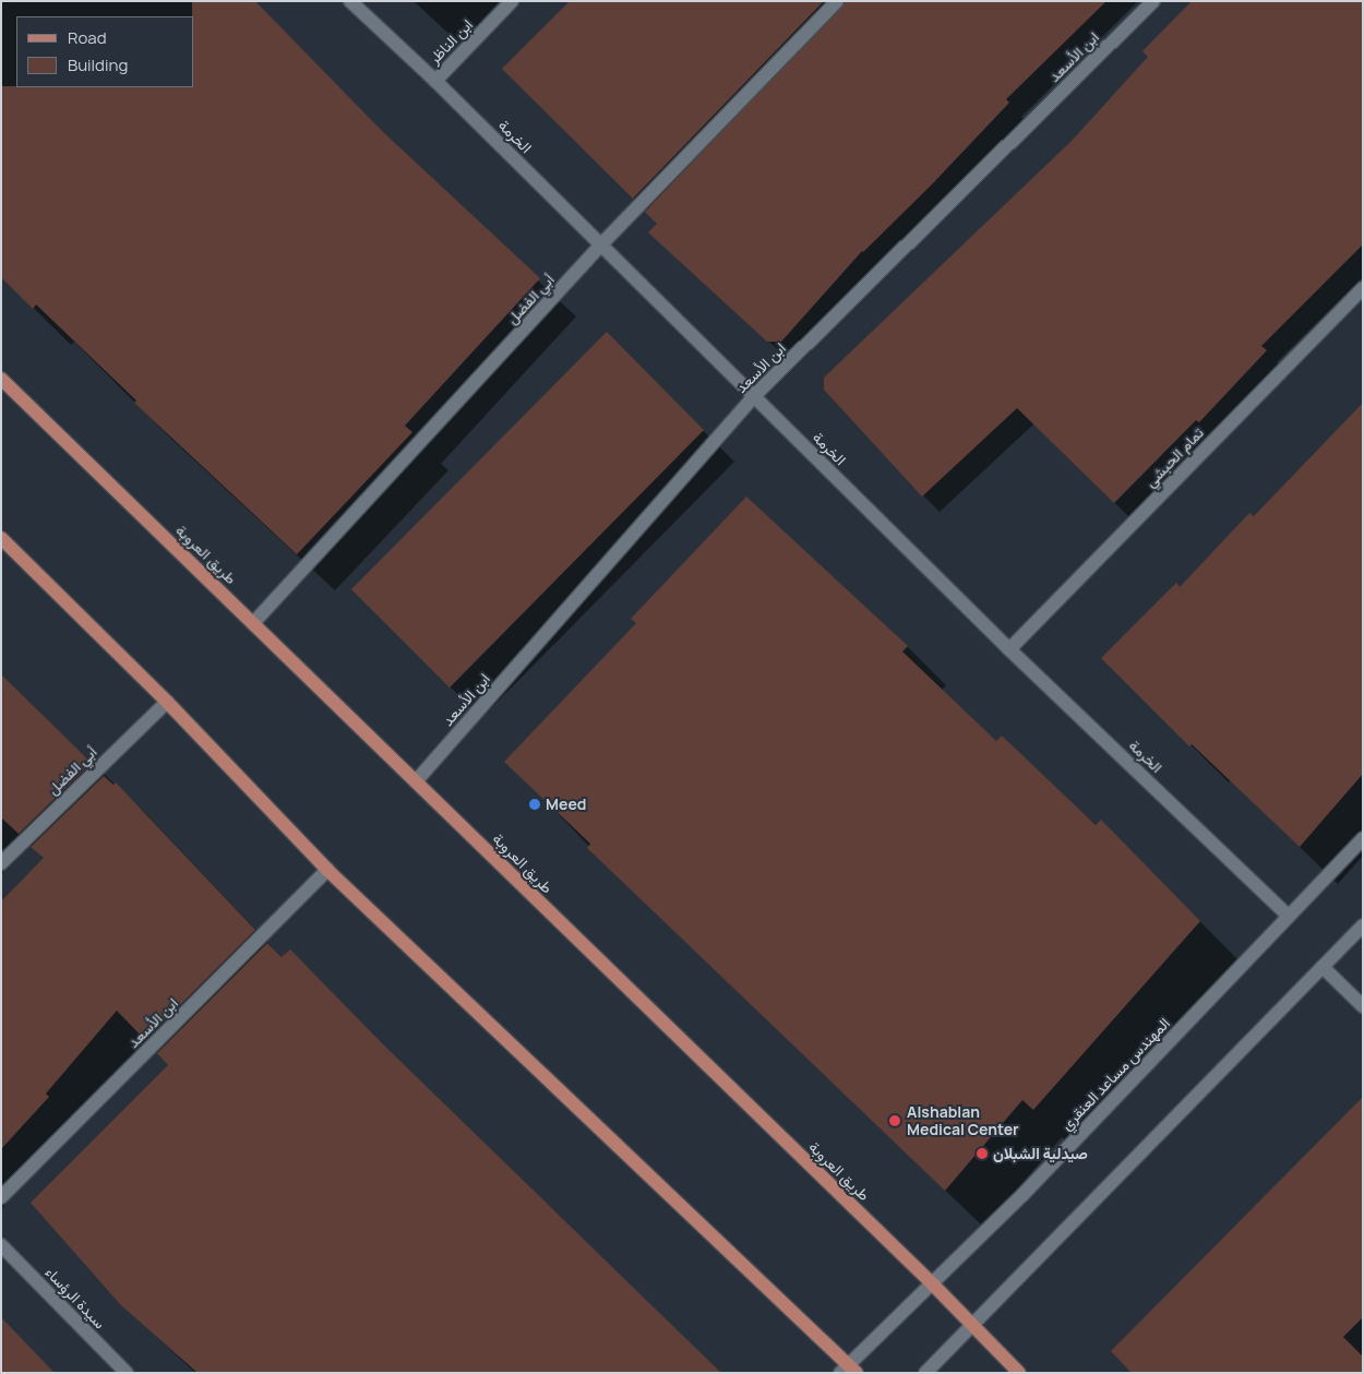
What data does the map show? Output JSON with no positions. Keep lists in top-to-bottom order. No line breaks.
{"streets":{"main road":["طريق العروبة"],"street":["ابن الناظر","ابن الأسعد","الخرمة","أبي الفضل","تمام الحبشي","المهندس مساعد العنقري","سيدة الرؤساء"]},"crossings":[["ابن الناظر","الخرمة"],["ابن الأسعد","الخرمة"],["ابن الأسعد","طريق العروبة"],["الخرمة","أبي الفضل"],["الخرمة","تمام الحبشي"],["الخرمة","المهندس مساعد العنقري"],["أبي الفضل","طريق العروبة"],["طريق العروبة","المهندس مساعد العنقري"]],"places":["Meed","Alshablan Medical Center","صيدلية الشبلان"],"legend":["Road","Building"]}
